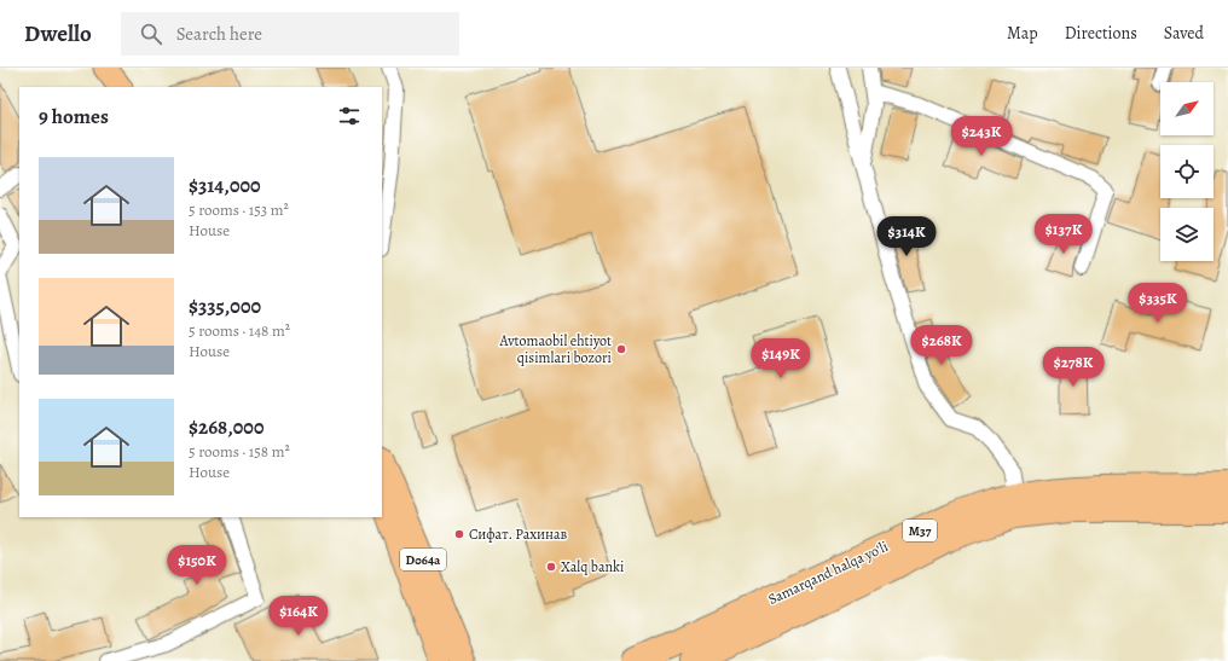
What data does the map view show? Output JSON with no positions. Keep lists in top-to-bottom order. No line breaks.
{"streets":{"highway":["M37","Samarqand halqa yoʻli"],"main road":["D064a"]},"places":["Avtomaobil ehtiyot qisimlari bozori","Сифат. Рахинав","Xalq banki"],"north":"top right","page":{"header":"Dwello","search":"Search here","nav":["Map","Directions","Saved"],"heading":"9 homes","price":["$243K","$137K","$314K","$335K","$268K","$149K","$278K","$150K","$164K"],"list":[{"name":"$314,000","note":"5 rooms · 153 m² · House"},{"name":"$335,000","note":"5 rooms · 148 m² · House"},{"name":"$268,000","note":"5 rooms · 158 m² · House"}]}}
